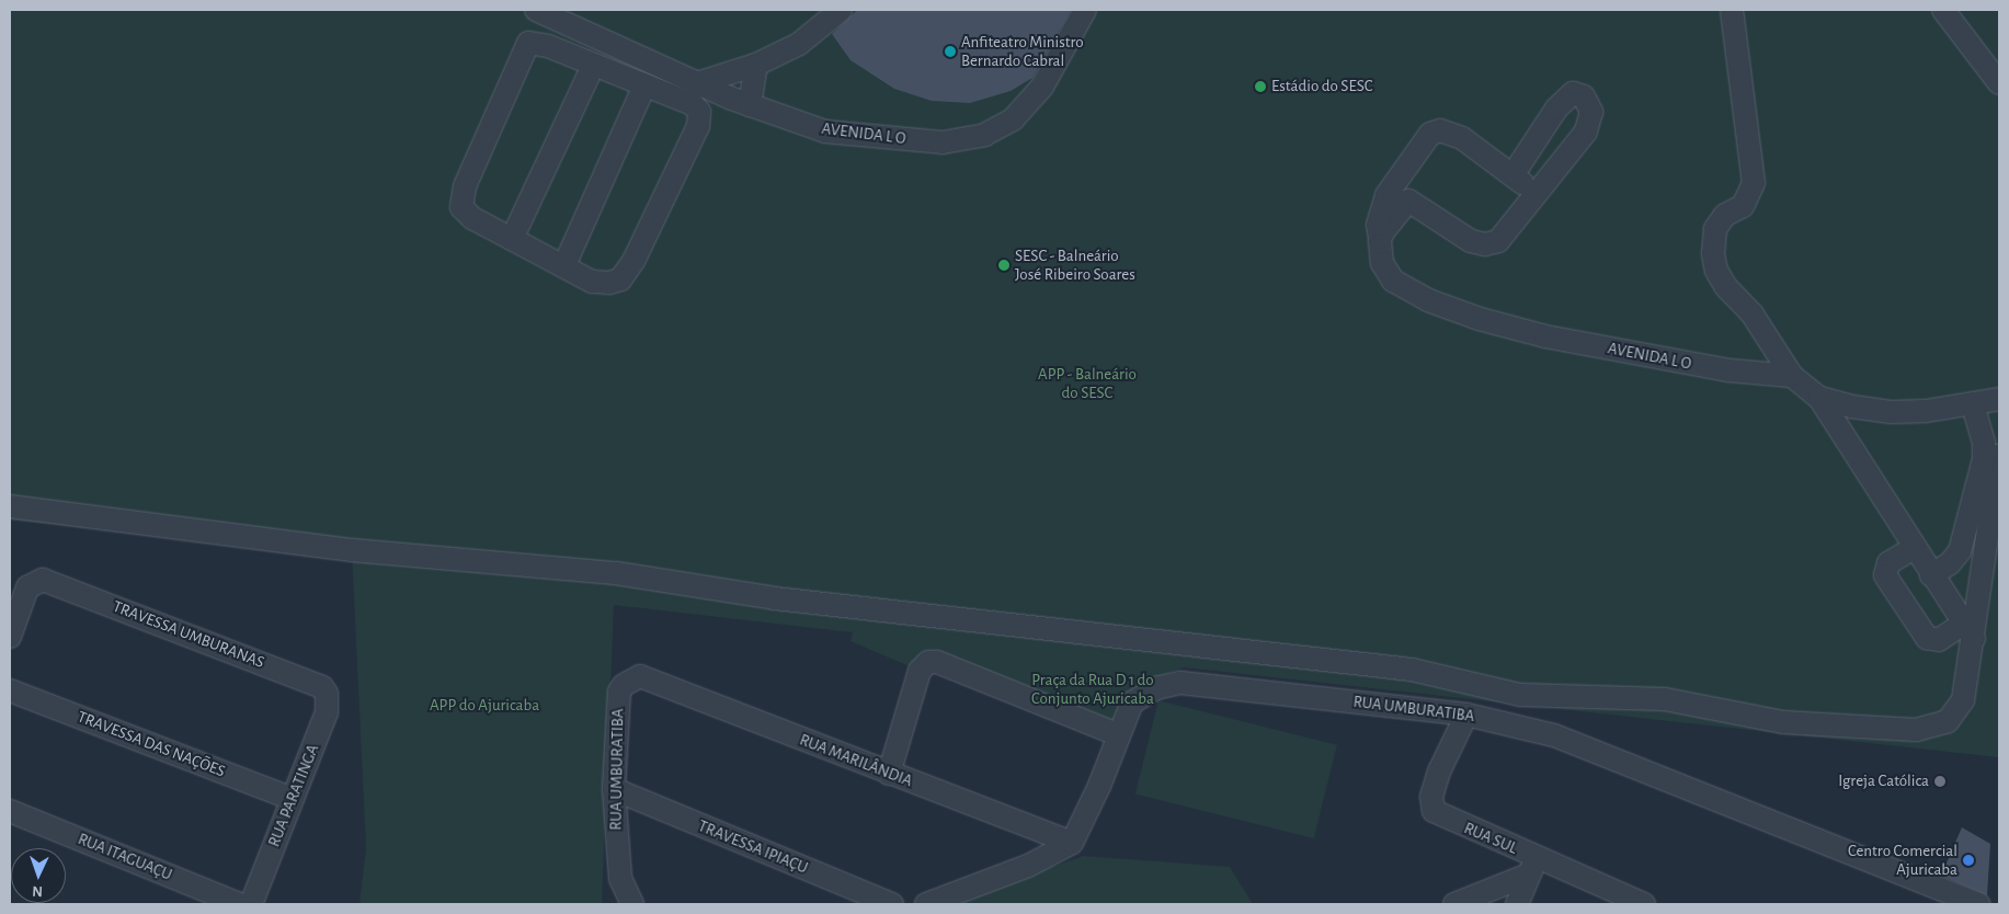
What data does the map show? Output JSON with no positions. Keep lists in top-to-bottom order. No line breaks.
{"streets":{"street":["AVENIDA L O","TRAVESSA UMBURANAS","RUA UMBURATIBA","TRAVESSA DAS NAÇÕES","RUA MARILÂNDIA","RUA PARATINGA","RUA SUL","TRAVESSA IPIAÇU","RUA ITAGUAÇU"]},"crossings":[["TRAVESSA UMBURANAS","RUA PARATINGA"],["RUA UMBURATIBA","RUA MARILÂNDIA"],["RUA UMBURATIBA","RUA SUL"],["RUA UMBURATIBA","TRAVESSA IPIAÇU"],["TRAVESSA DAS NAÇÕES","RUA PARATINGA"]],"parks":["APP - Balneário do SESC","Praça da Rua D 1 do Conjunto Ajuricaba","APP do Ajuricaba"],"places":["Anfiteatro Ministro Bernardo Cabral","Estádio do SESC","SESC - Balneário José Ribeiro Soares","Igreja Católica","Centro Comercial Ajuricaba"],"north":"bottom"}
